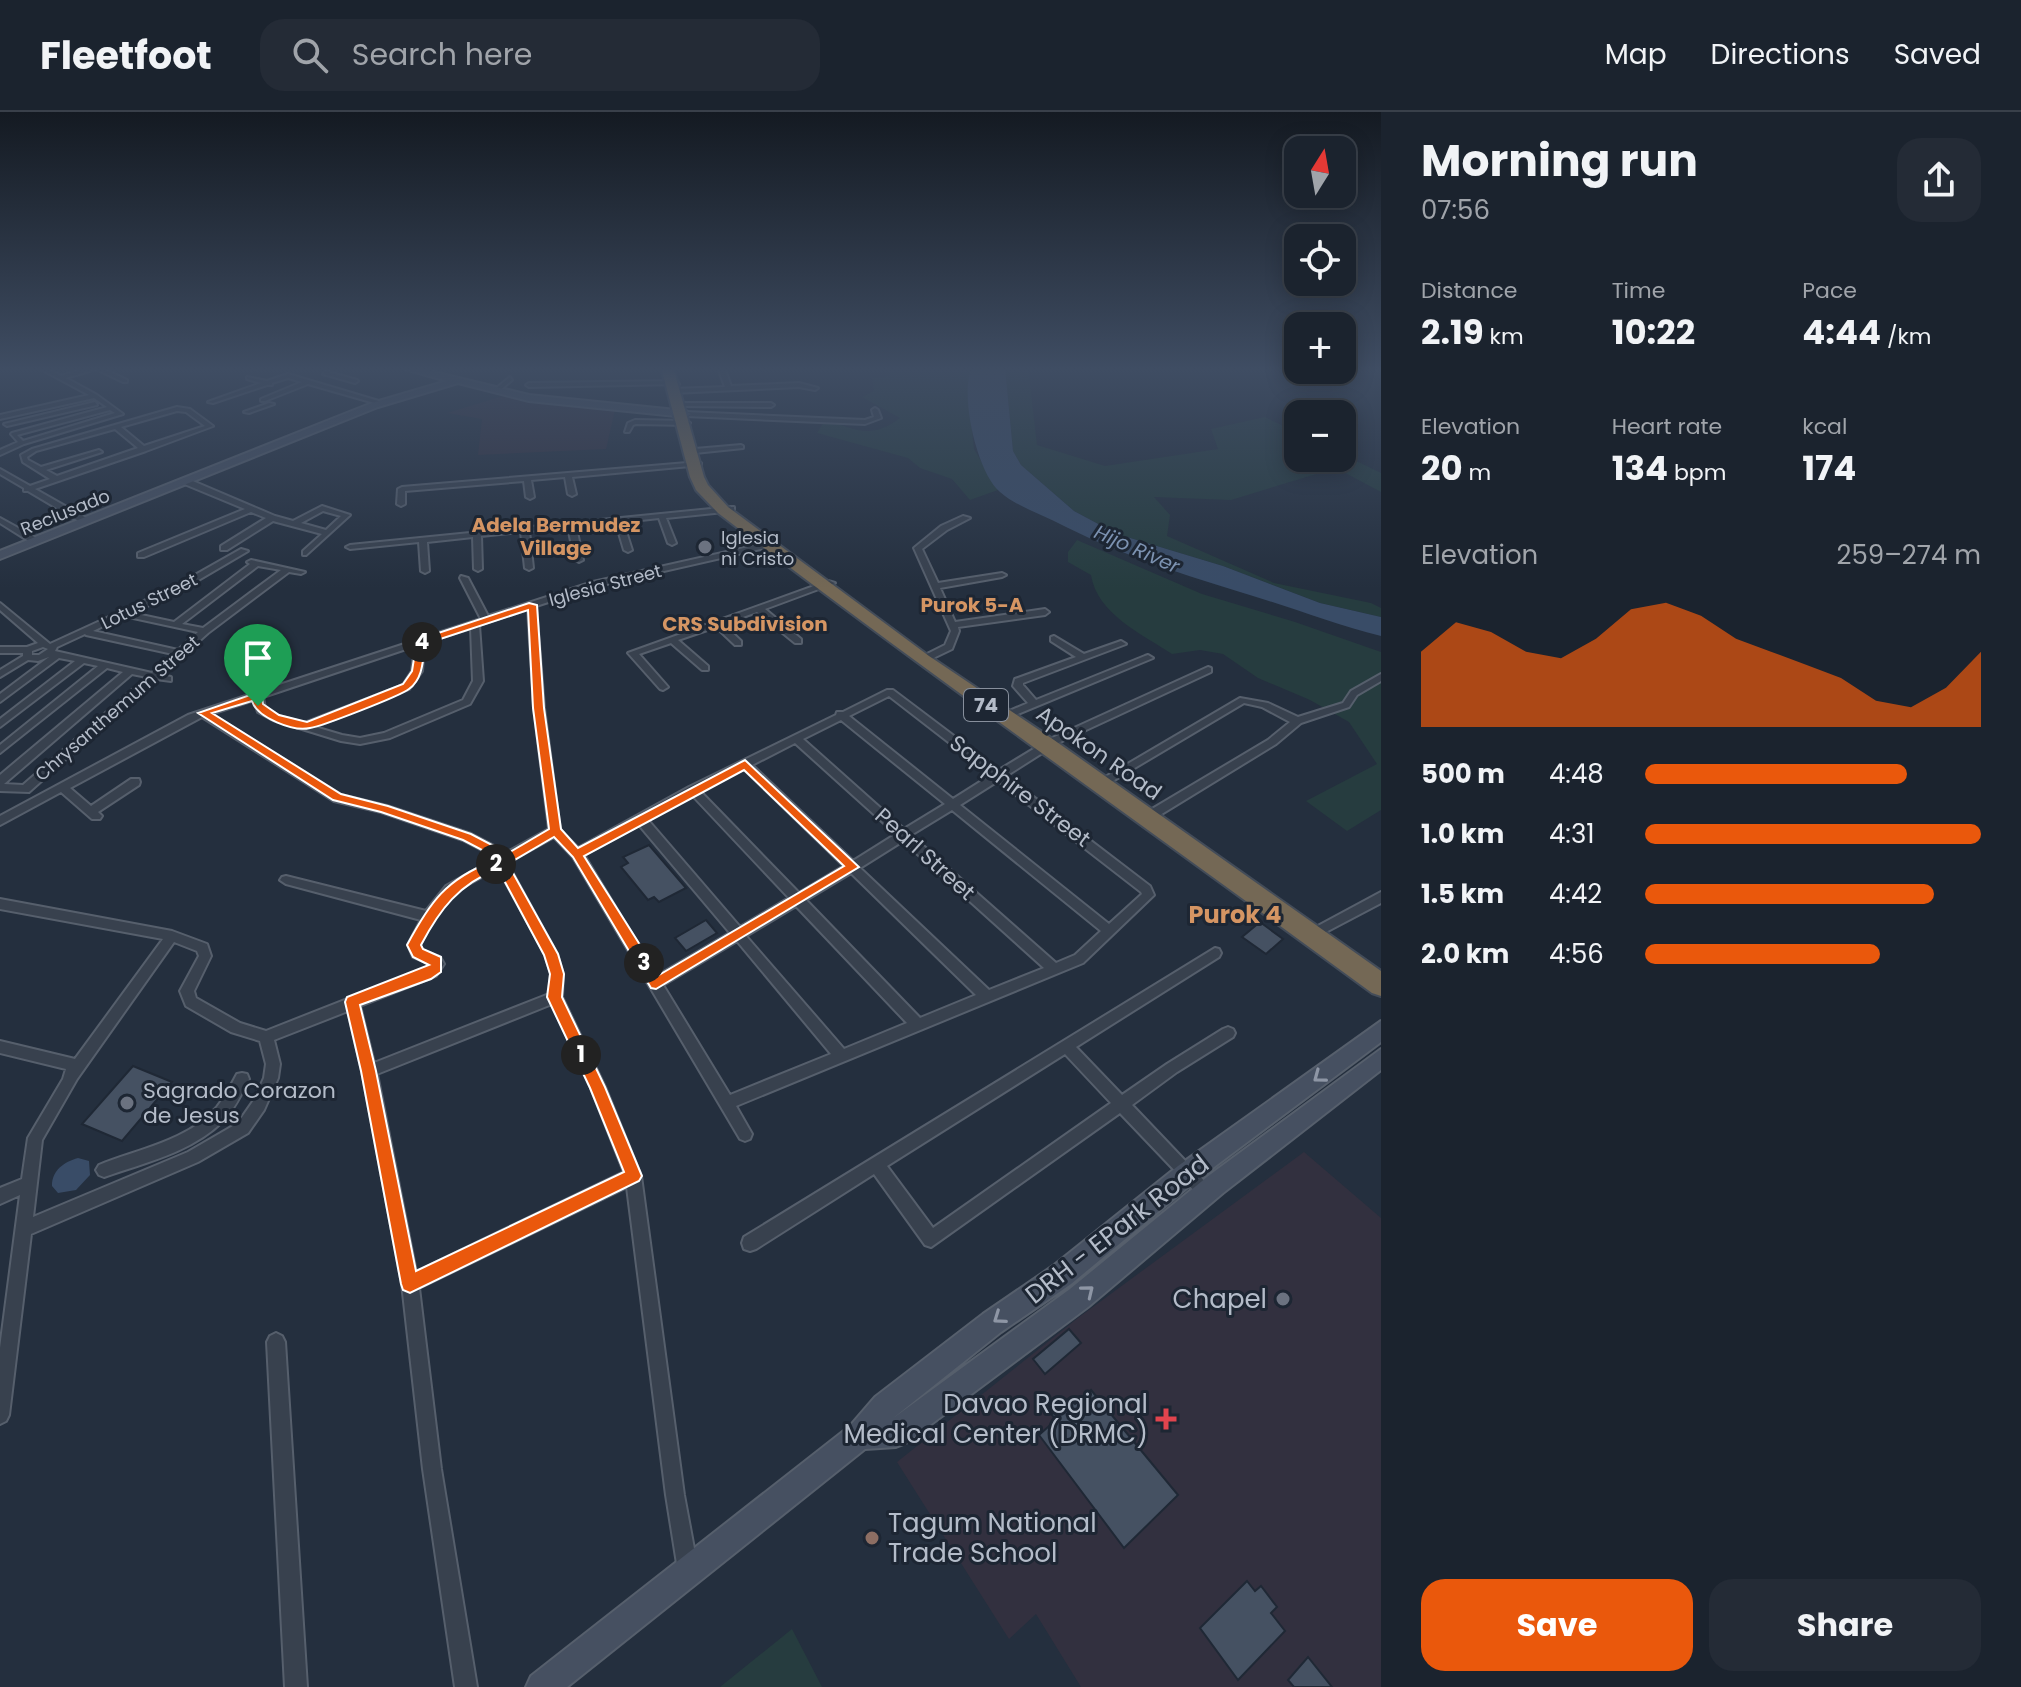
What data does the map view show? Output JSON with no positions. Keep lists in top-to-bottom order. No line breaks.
{"streets":{"highway":["74","Apokon Road"],"street":["Reclusado","Iglesia Street","Lotus Street","Chrysanthemum Street","Sapphire Street","Pearl Street","DRH - EPark Road"]},"crossings":[["Iglesia Street","Apokon Road"]],"districts":["Adela Bermudez Village","Purok 5-A","CRS Subdivision","Purok 4"],"water":["Hijo River"],"places":{"other":["Iglesia ni Cristo","Sagrado Corazon de Jesus","Chapel","Tagum National Trade School"],"health":["Davao Regional Medical Center (DRMC)"]},"north":"top","page":{"header":"Fleetfoot","search":"Search here","nav":["Map","Directions","Saved"],"heading":["Morning run","07:56"],"map_buttons":["+","−"],"stats":[["Distance","2.19 km"],["Time","10:22"],["Pace","4:44 /km"],["Elevation","20 m"],["Heart rate","134 bpm"],["kcal","174"]],"chart":["Elevation","259–274 m"],"pins":["4","2","3","1"],"list":[{"name":"500 m","note":"4:48"},{"name":"1.0 km","note":"4:31"},{"name":"1.5 km","note":"4:42"},{"name":"2.0 km","note":"4:56"}],"buttons":["Save","Share"]}}
